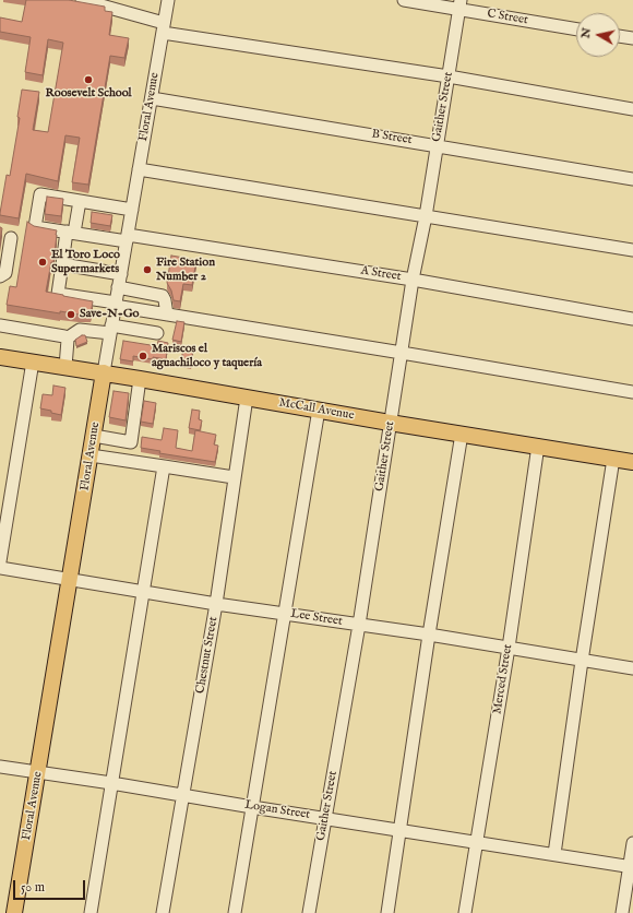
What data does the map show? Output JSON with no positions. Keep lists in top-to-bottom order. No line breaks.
{"streets":{"main road":["Floral Avenue","McCall Avenue"],"street":["C Street","Gaither Street","B Street","A Street","Lee Street","Chestnut Street","Merced Street","Logan Street"]},"crossings":[["C Street","Gaither Street"],["Floral Avenue","B Street"],["Floral Avenue","A Street"],["Floral Avenue","McCall Avenue"],["Floral Avenue","Lee Street"],["Floral Avenue","Logan Street"],["Gaither Street","B Street"],["Gaither Street","A Street"],["Gaither Street","McCall Avenue"],["Gaither Street","Lee Street"],["Gaither Street","Logan Street"],["McCall Avenue","Chestnut Street"],["McCall Avenue","Merced Street"],["Lee Street","Chestnut Street"],["Lee Street","Merced Street"],["Chestnut Street","Logan Street"],["Merced Street","Logan Street"]],"places":["Roosevelt School","El Toro Loco Supermarkets","Fire Station Number 2","Save-N-Go","Mariscos el aguachiloco y taquería"],"scale_bar":"50 m","north":"left"}
